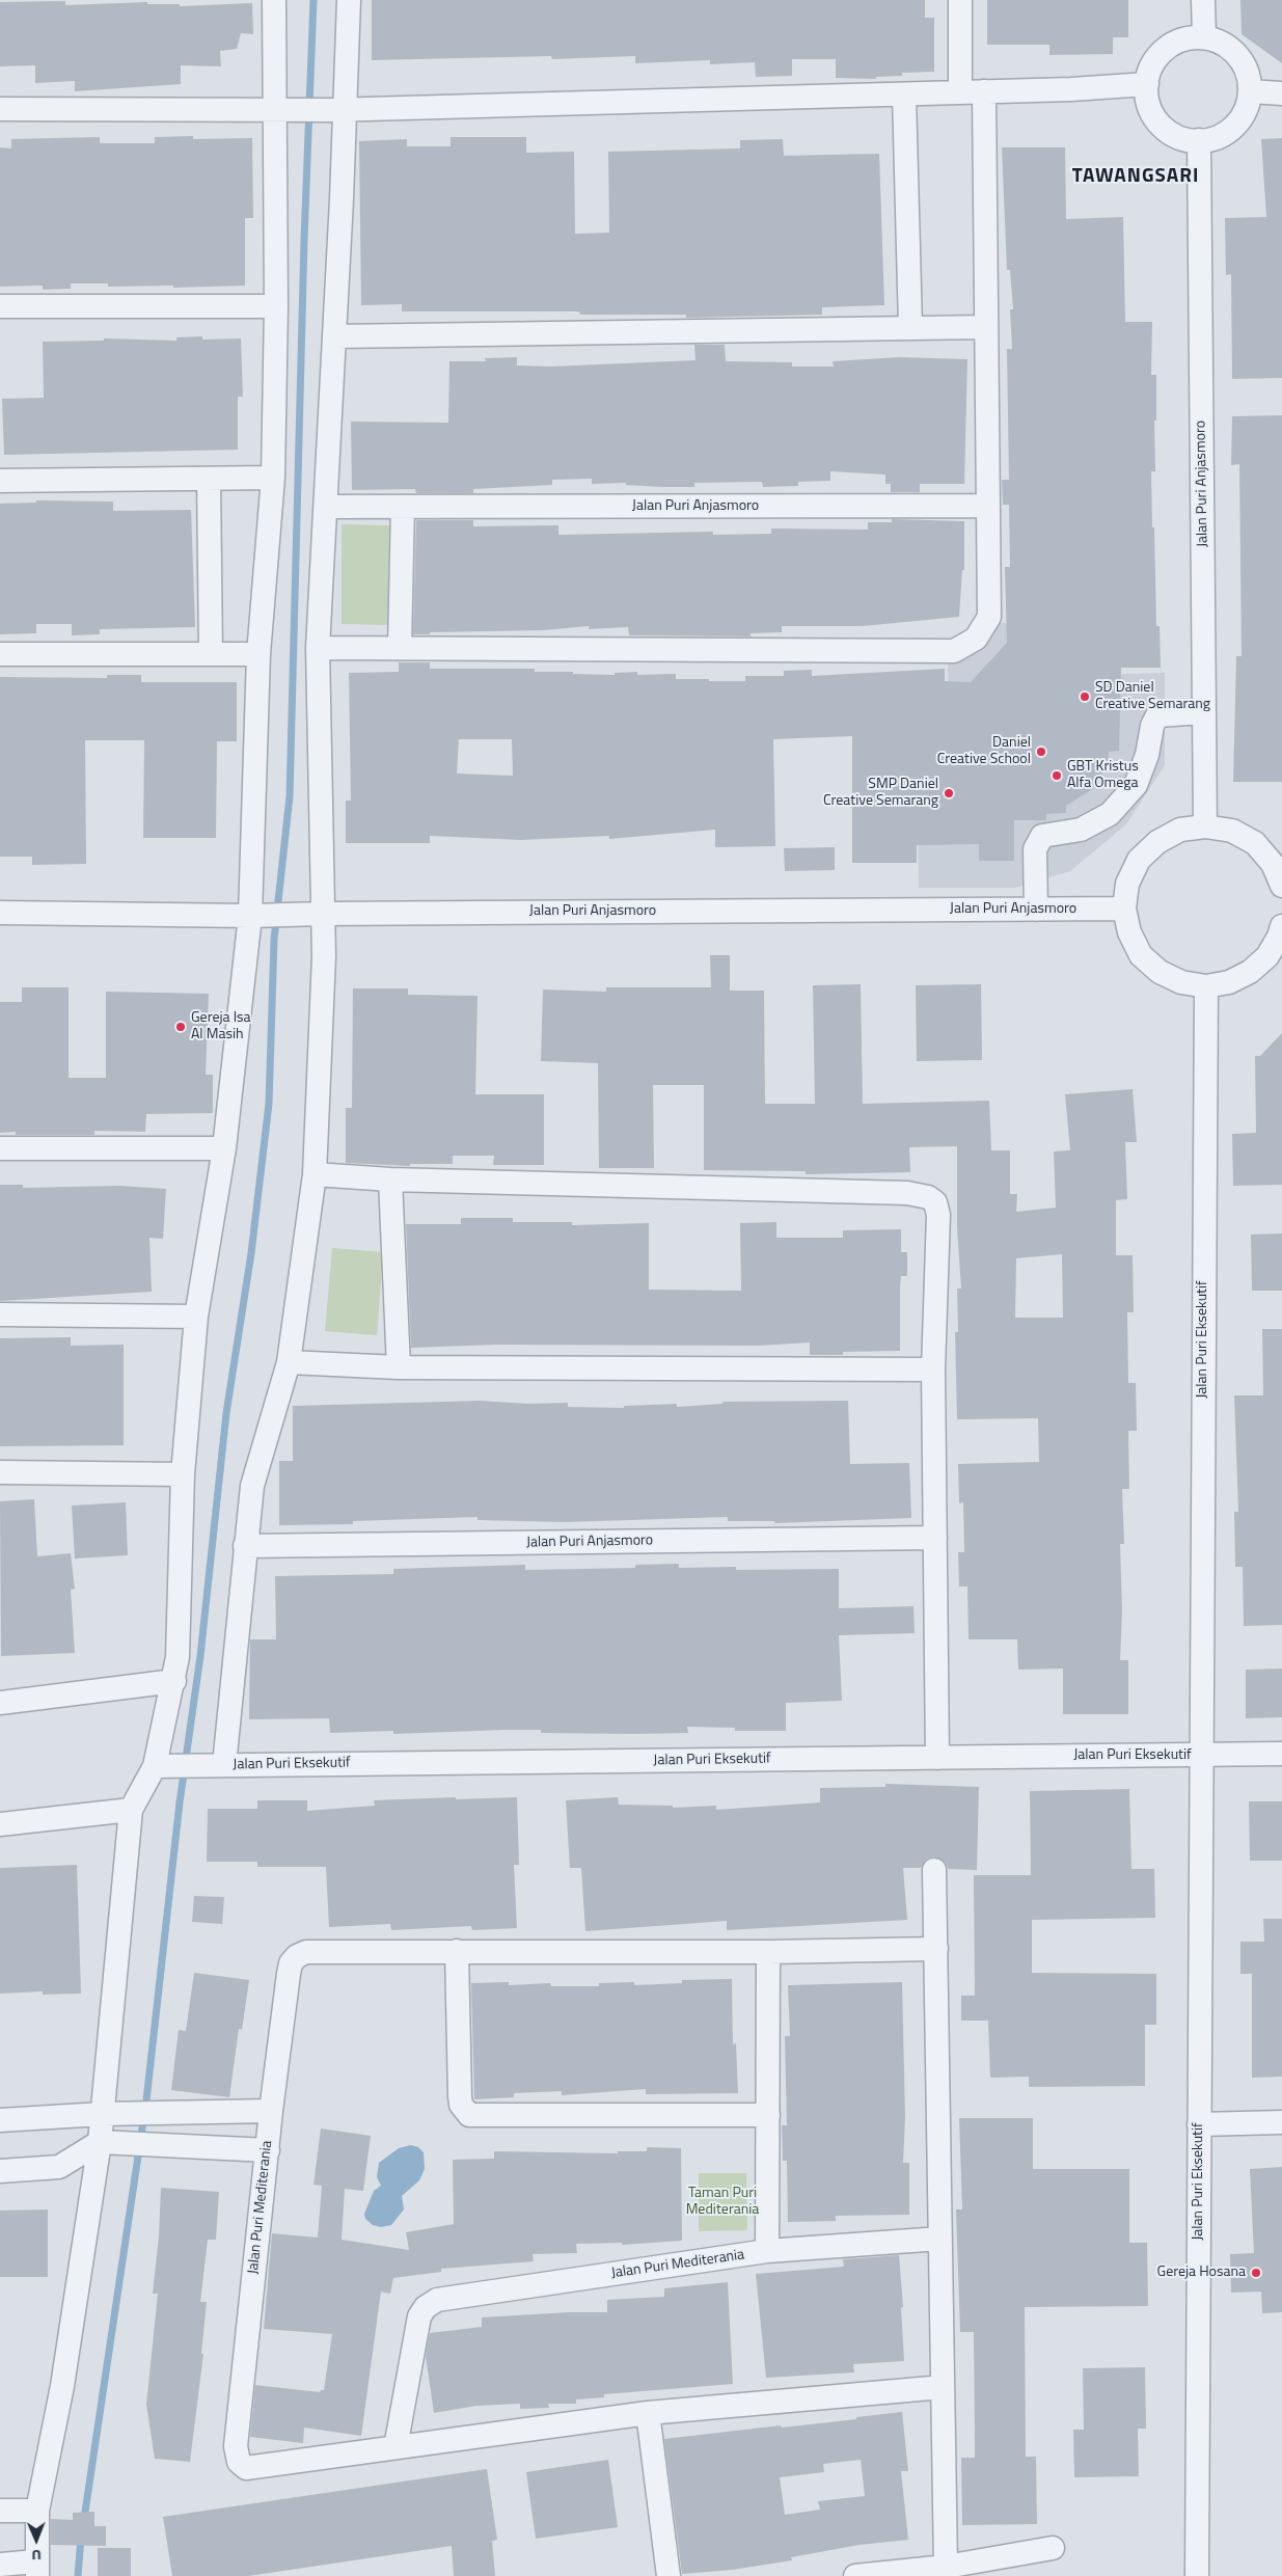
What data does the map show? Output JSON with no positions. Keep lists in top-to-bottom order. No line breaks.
{"streets":{"street":["Jalan Puri Anjasmoro","Jalan Puri Eksekutif","Jalan Puri Mediterania"]},"districts":["TAWANGSARI"],"parks":["Taman Puri Mediterania"],"places":["SD Daniel Creative Semarang","Daniel Creative School","GBT Kristus Alfa Omega","SMP Daniel Creative Semarang","Gereja Isa Al Masih","Gereja Hosana"],"north":"bottom"}
